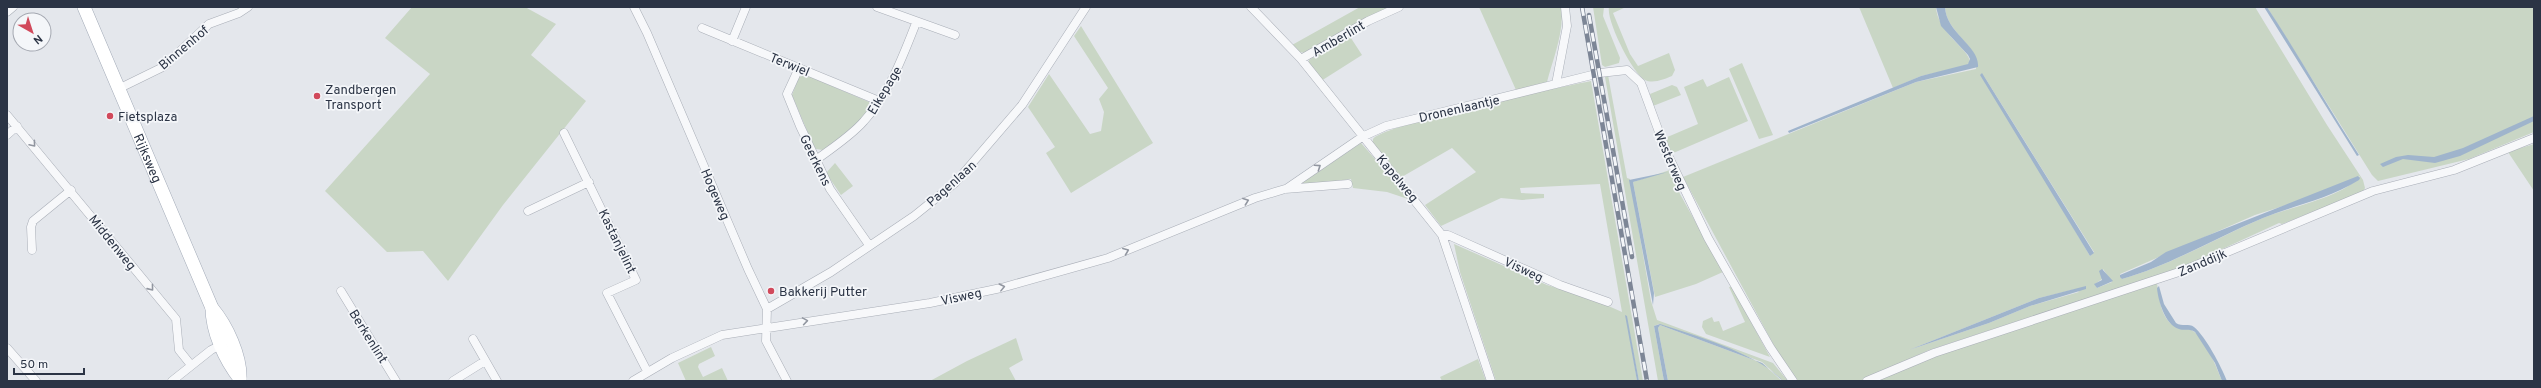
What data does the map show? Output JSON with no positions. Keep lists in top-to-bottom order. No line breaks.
{"streets":{"main road":["Rijksweg"],"street":["Amberlint","Binnenhof","Terwiel","Eikepage","Dronenlaantje","Geerkens","Westerweg","Kapelweg","Pagenlaan","Hogeweg","Kastanjelint","Middenweg","Zanddijk","Visweg","Berkenlint"]},"crossings":[["Amberlint","Kapelweg"],["Binnenhof","Rijksweg"],["Terwiel","Eikepage"],["Terwiel","Geerkens"],["Eikepage","Geerkens"],["Dronenlaantje","Westerweg"],["Dronenlaantje","Kapelweg"],["Dronenlaantje","Visweg"],["Geerkens","Pagenlaan"],["Kapelweg","Visweg"],["Pagenlaan","Hogeweg"],["Hogeweg","Visweg"],["Kastanjelint","Visweg"]],"one_way":["Middenweg","Visweg"],"places":["Zandbergen Transport","Fietsplaza","Bakkerij Putter"],"scale_bar":"50 m","north":"bottom right"}
